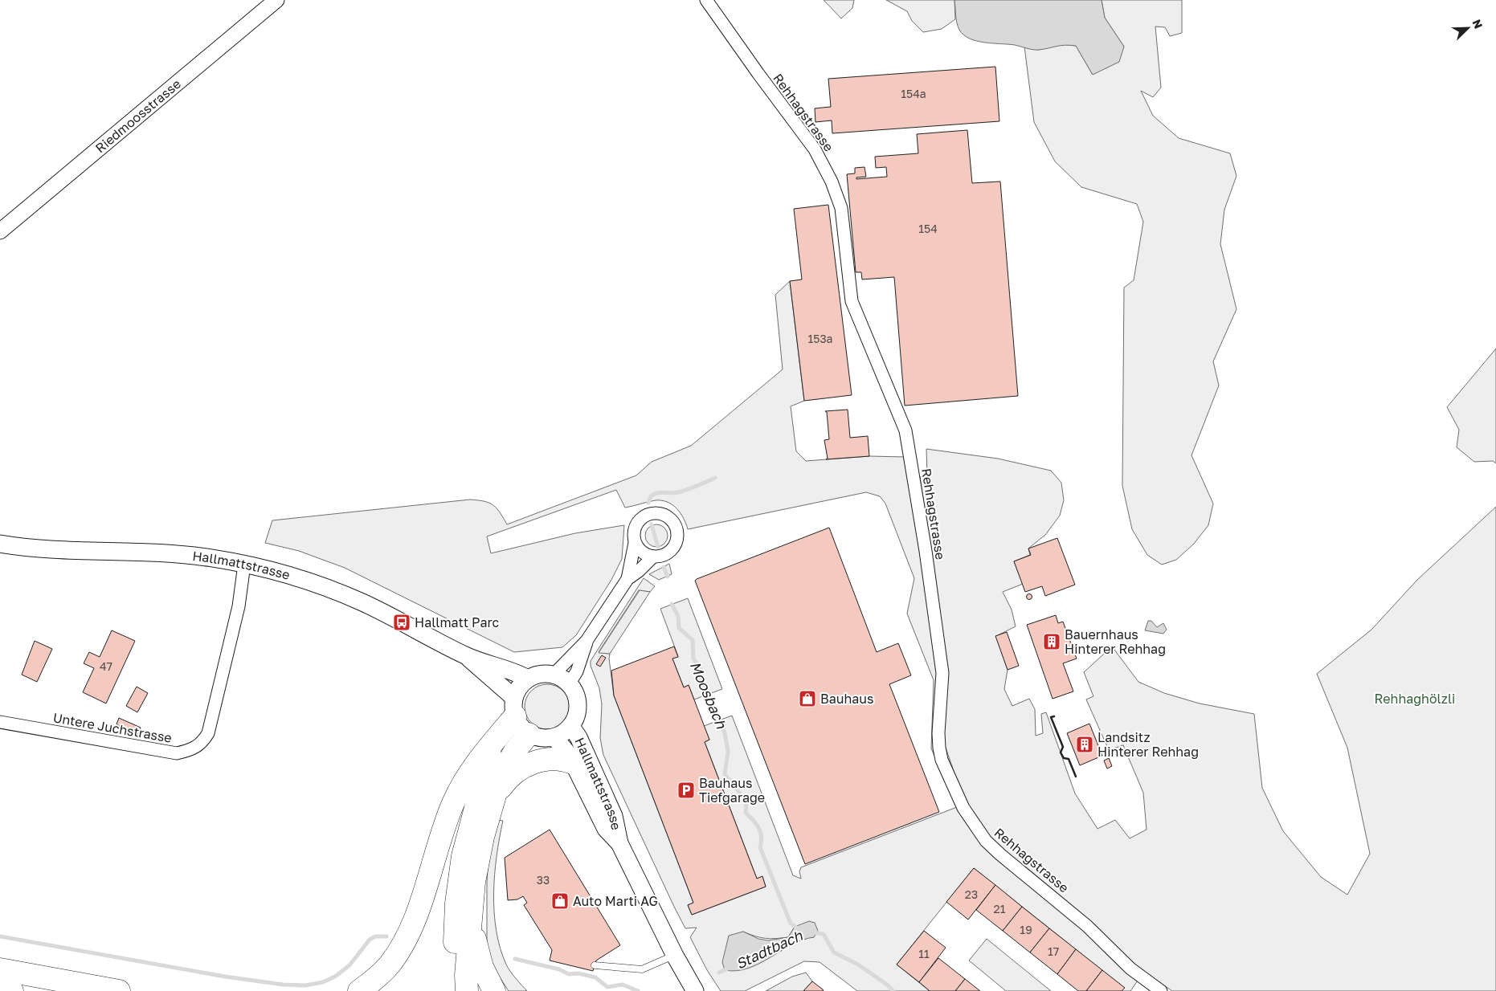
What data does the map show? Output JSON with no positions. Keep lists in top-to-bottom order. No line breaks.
{"streets":{"main road":["Hallmattstrasse"],"street":["Rehhagstrasse","Riedmoosstrasse","Untere Juchstrasse"]},"crossings":[["Hallmattstrasse","Untere Juchstrasse"]],"water":["Moosbach","Stadtbach"],"parks":["Rehhaghölzli"],"places":{"bus stop":["Hallmatt Parc"],"building":["Bauernhaus Hinterer Rehhag","Landsitz Hinterer Rehhag"],"shop":["Bauhaus","Auto Marti AG"],"parking":["Bauhaus Tiefgarage"]},"house_numbers":["154a","154","153a","47","33","23","21","19","17","11"],"north":"top right"}
